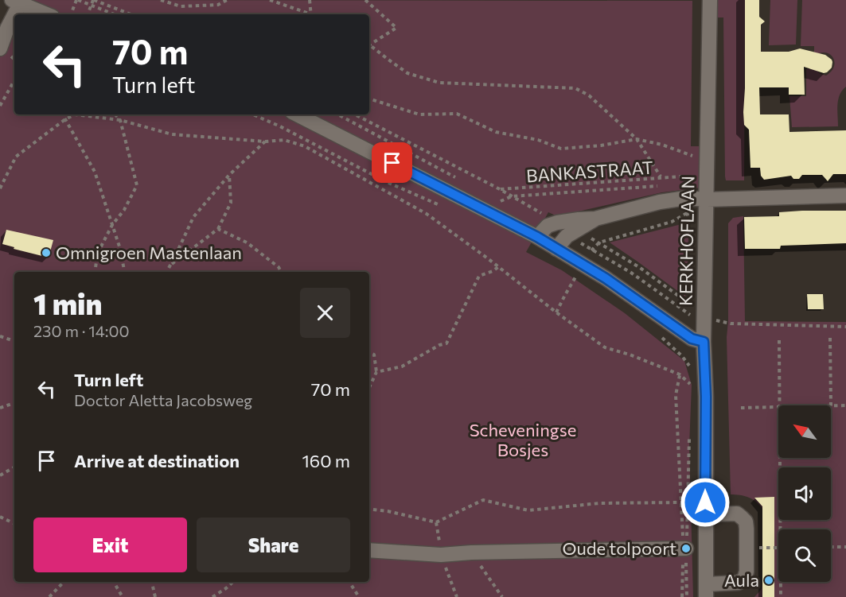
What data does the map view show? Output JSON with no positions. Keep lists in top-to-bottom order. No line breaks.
{"streets":{"street":["BANKASTRAAT","KERKHOFLAAN"]},"crossings":[["BANKASTRAAT","KERKHOFLAAN"]],"parks":["Scheveningse Bosjes"],"places":["Omnigroen Mastenlaan","Oude tolpoort","Aula"],"north":"top left","page":{"turn":["70 m","Turn left"],"heading":["1 min","230 m · 14:00"],"list":[{"name":"Turn left","note":"Doctor Aletta Jacobsweg","value":"70 m"},{"name":"Arrive at destination","value":"160 m"}],"buttons":["Exit","Share"]}}
